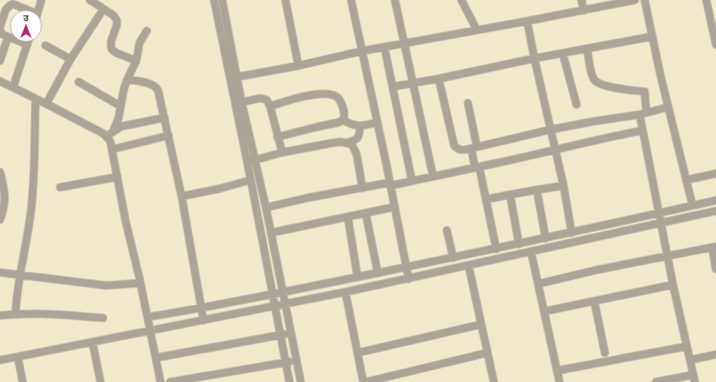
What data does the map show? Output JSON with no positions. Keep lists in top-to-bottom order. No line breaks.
{"north":"top"}
